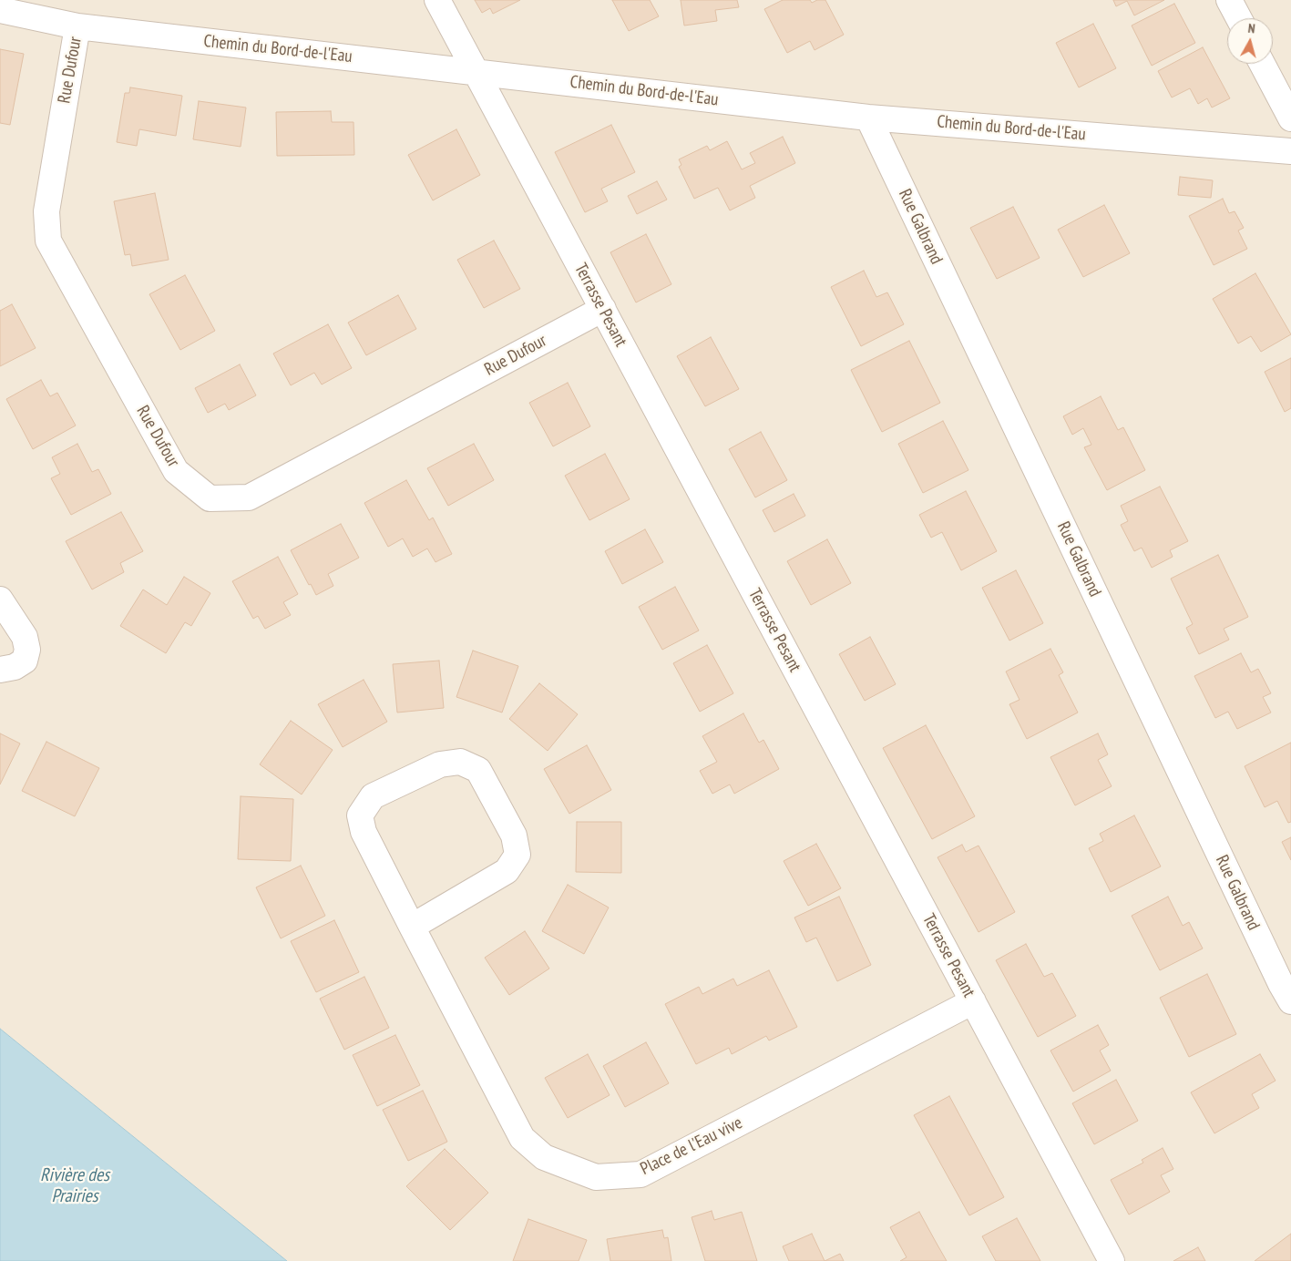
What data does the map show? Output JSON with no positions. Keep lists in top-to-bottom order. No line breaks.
{"streets":{"street":["Chemin du Bord-de-l'Eau","Rue Dufour","Rue Galbrand","Terrasse Pesant","Place de l'Eau vive"]},"crossings":[["Chemin du Bord-de-l'Eau","Rue Dufour"],["Chemin du Bord-de-l'Eau","Rue Galbrand"],["Chemin du Bord-de-l'Eau","Terrasse Pesant"],["Rue Dufour","Terrasse Pesant"],["Terrasse Pesant","Place de l'Eau vive"]],"water":["Rivière des Prairies"],"north":"top"}
